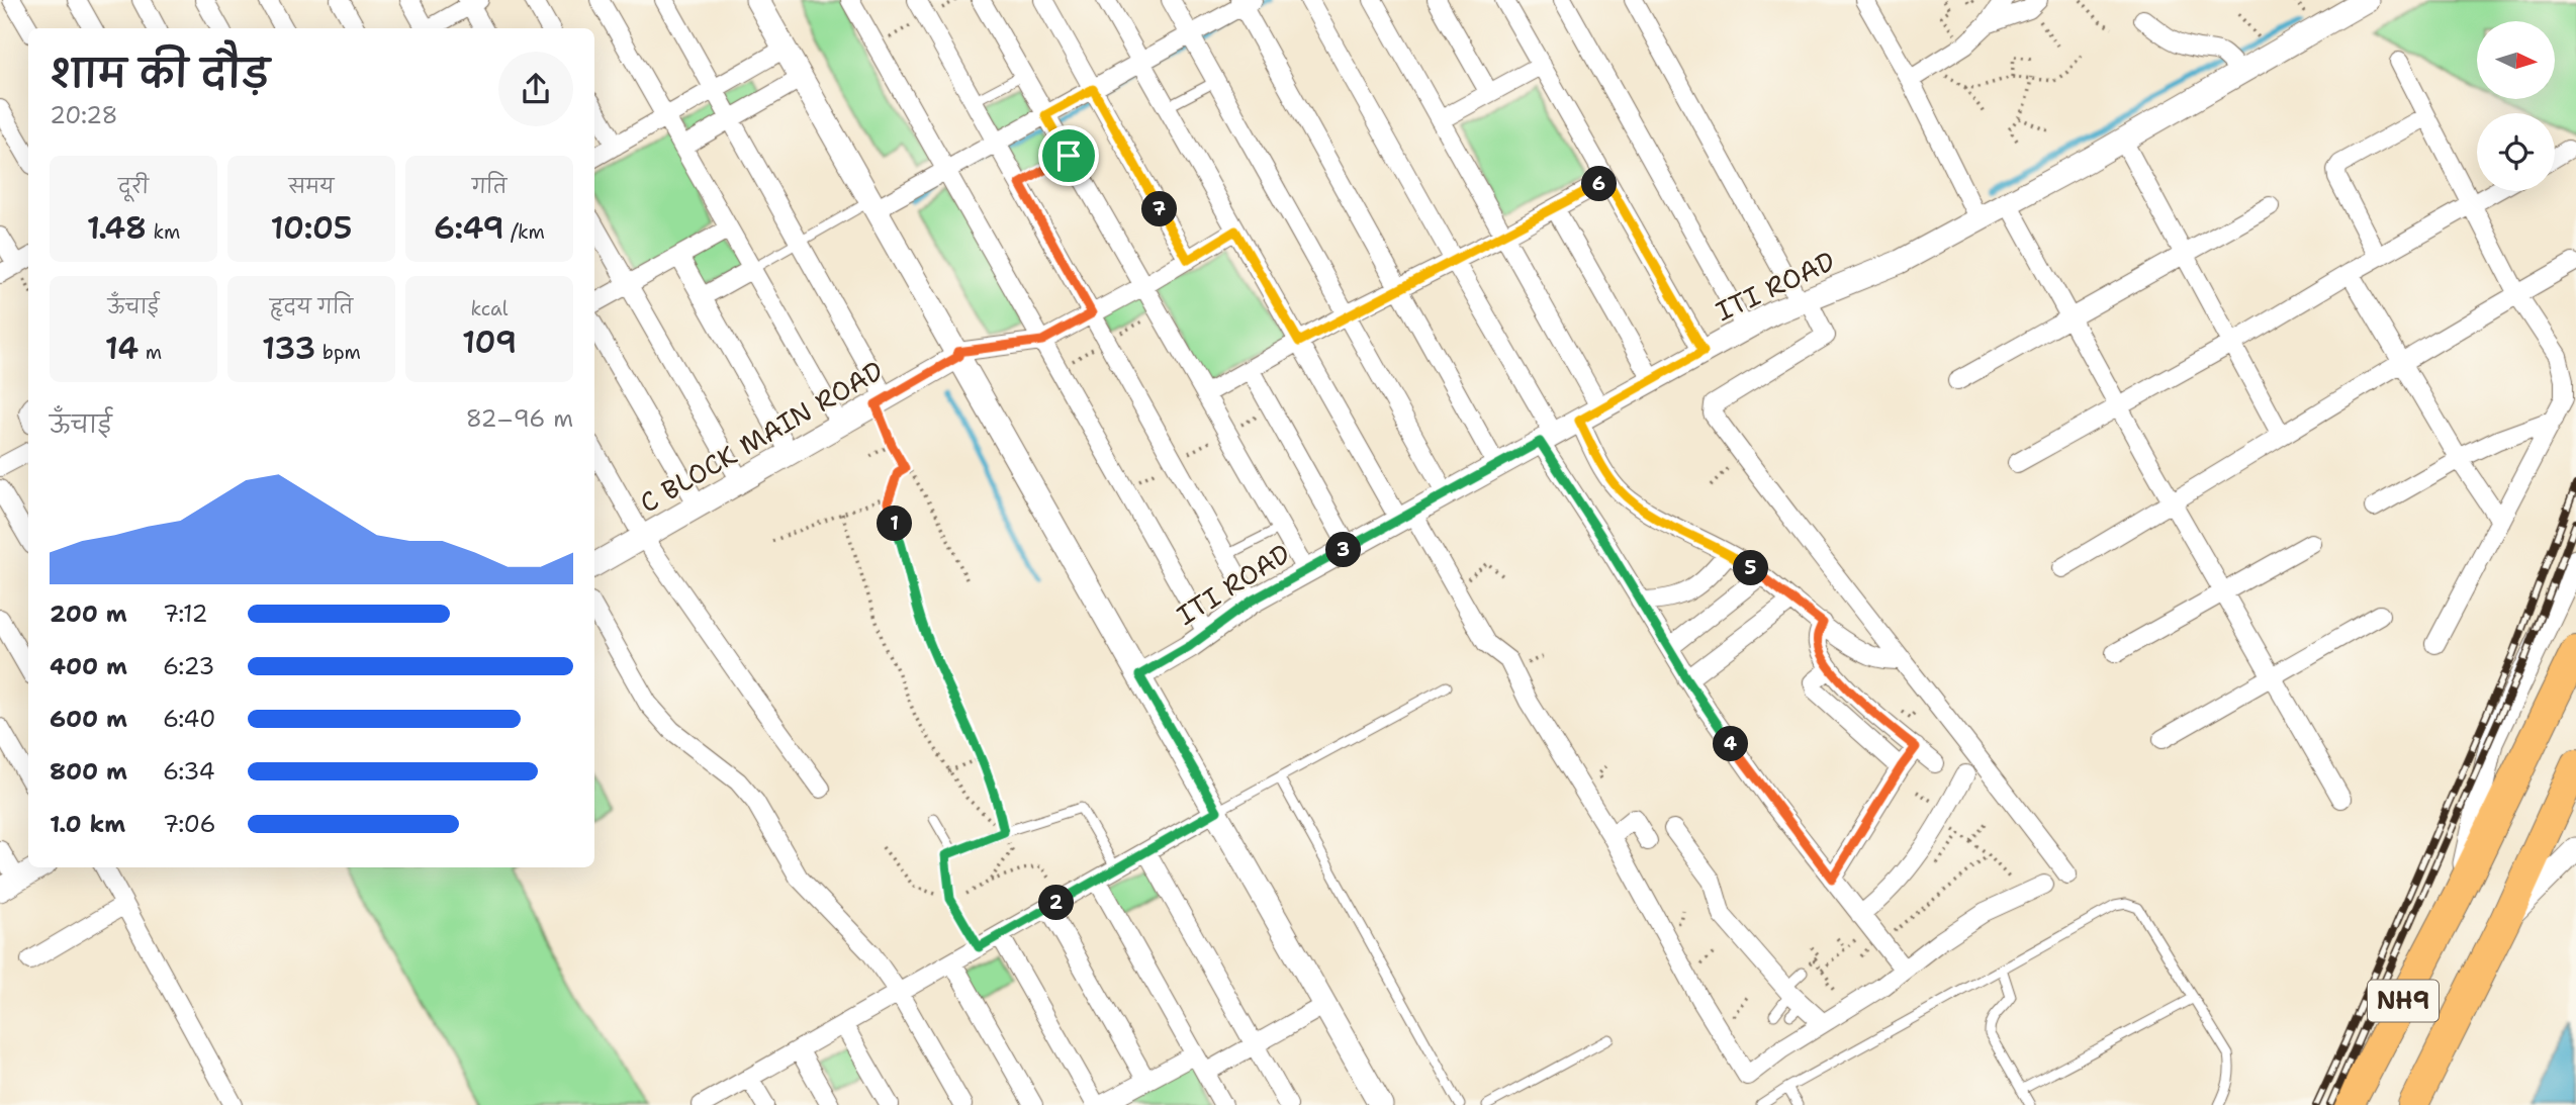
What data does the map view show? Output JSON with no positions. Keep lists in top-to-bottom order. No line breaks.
{"streets":{"highway":["NH9"],"street":["ITI ROAD","C BLOCK MAIN ROAD"]},"north":"right","page":{"heading":["शाम की दौड़","20:28"],"stats":[["दूरी","1.48 km"],["समय","10:05"],["गति","6:49 /km"],["ऊँचाई","14 m"],["हृदय गति","133 bpm"],["kcal","109"]],"pins":["6","7","1","3","5","4","2"],"chart":["ऊँचाई","82–96 m"],"list":[{"name":"200 m","note":"7:12"},{"name":"400 m","note":"6:23"},{"name":"600 m","note":"6:40"},{"name":"800 m","note":"6:34"},{"name":"1.0 km","note":"7:06"}]}}
